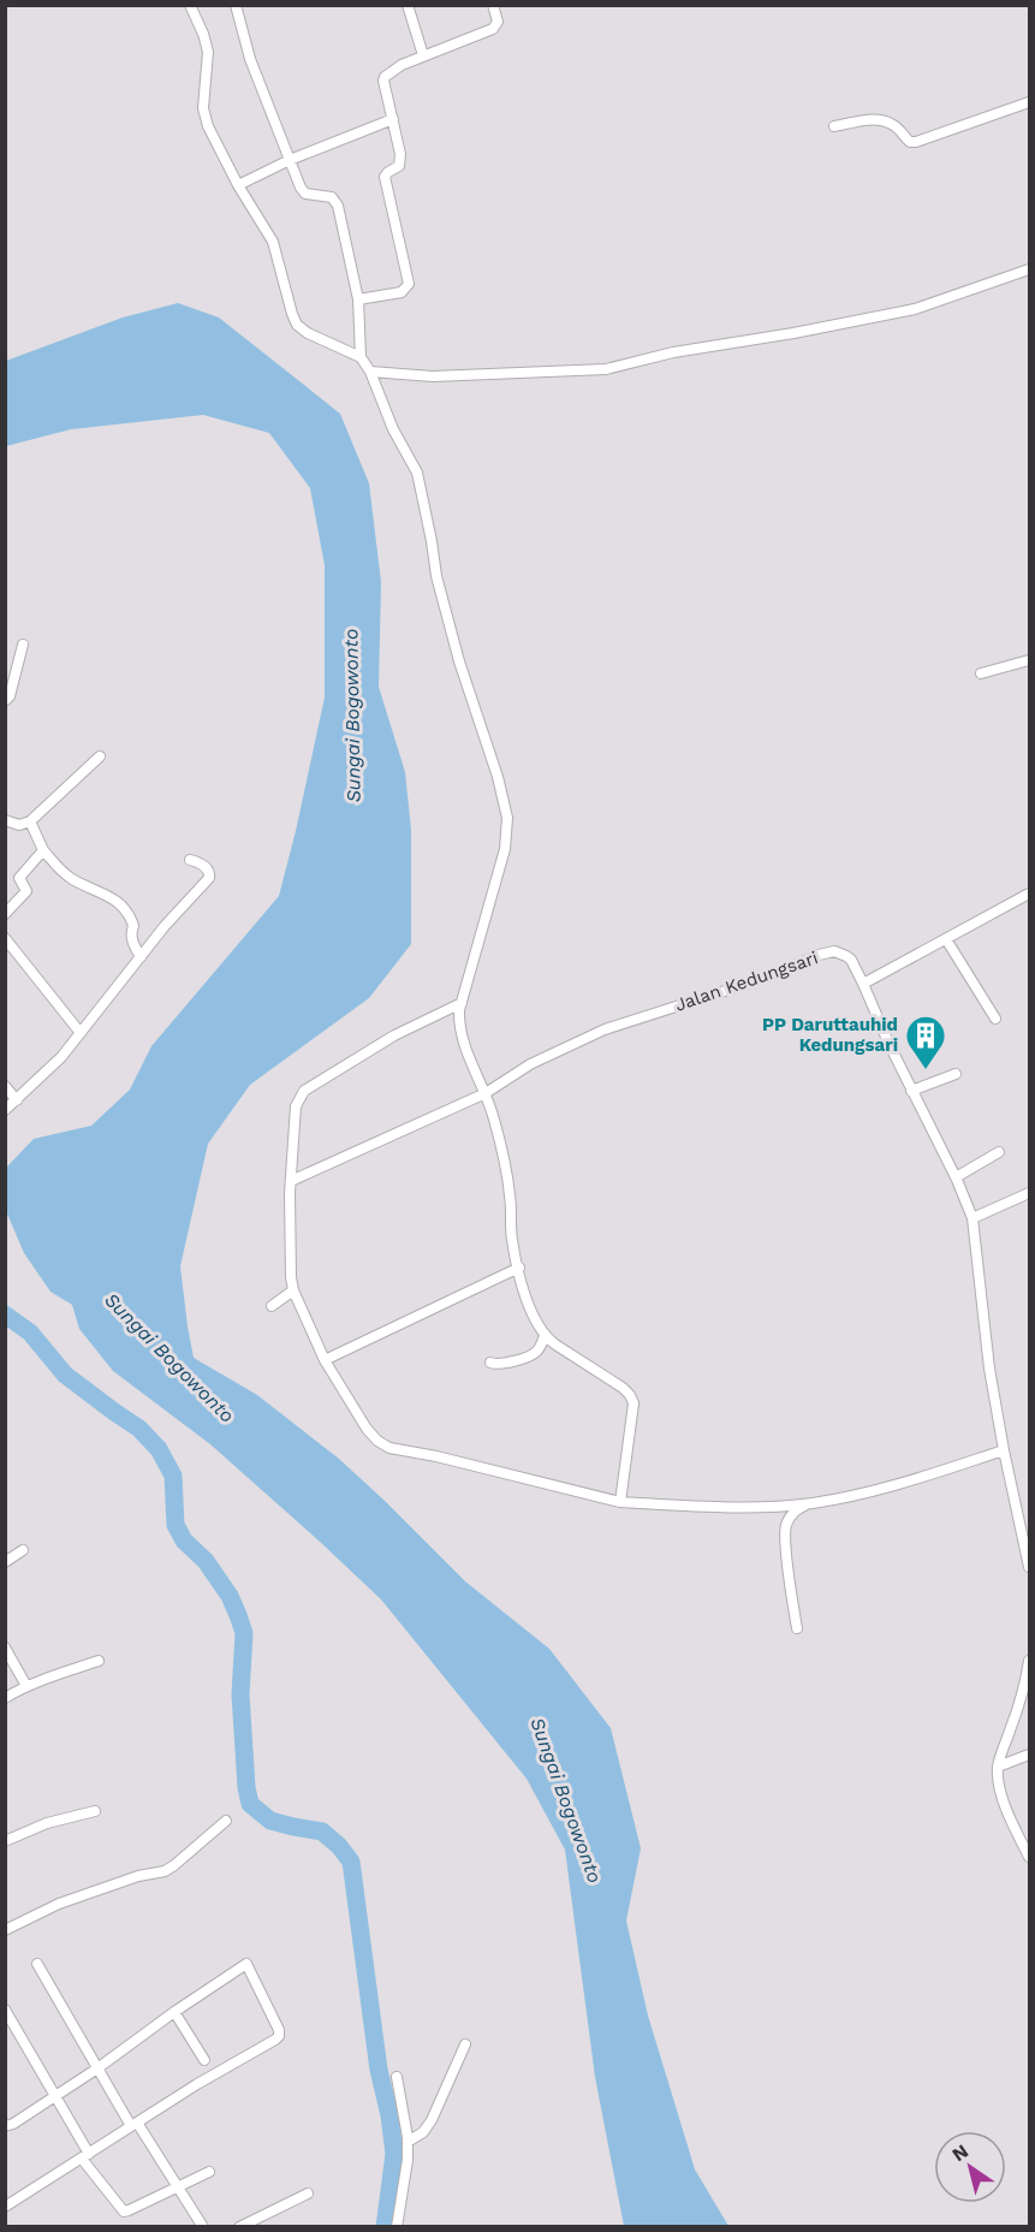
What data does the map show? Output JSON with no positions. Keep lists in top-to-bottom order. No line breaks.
{"streets":{"street":["Jalan Kedungsari"]},"water":["Sungai Bogowonto"],"places":{"building":["PP Daruttauhid Kedungsari"]},"north":"top left"}
